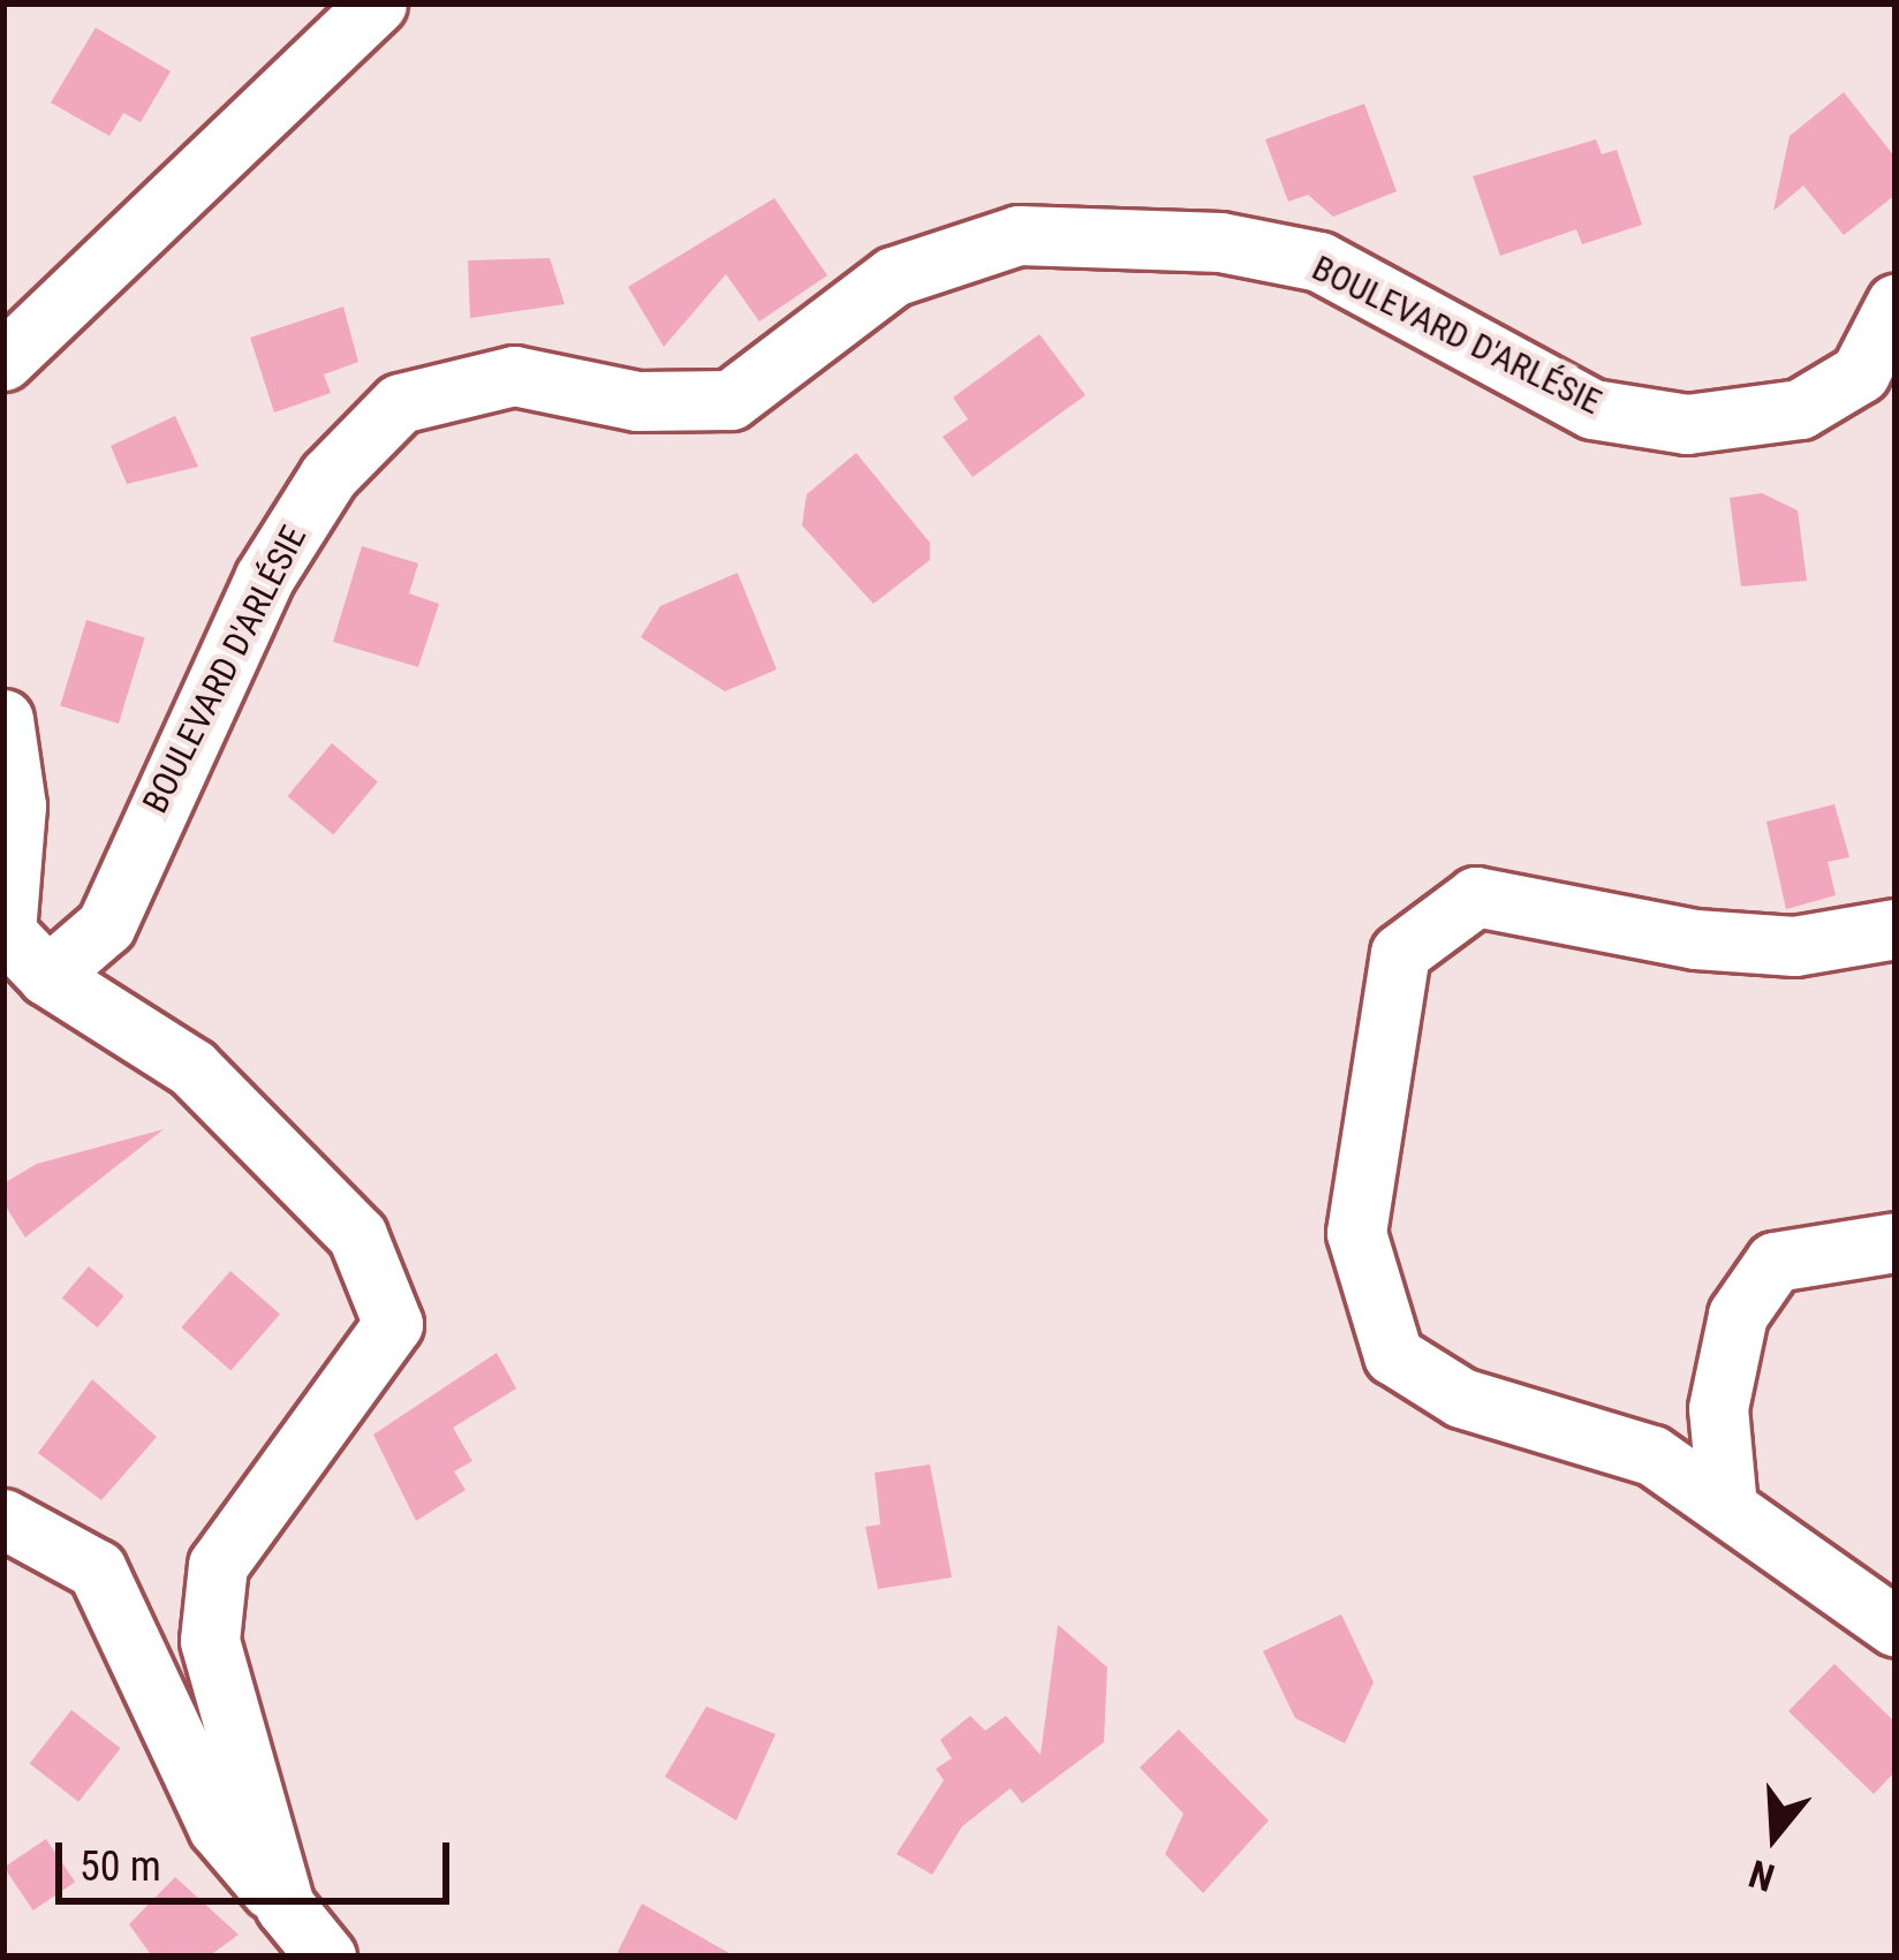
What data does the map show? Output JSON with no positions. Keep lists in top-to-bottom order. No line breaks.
{"streets":{"street":["BOULEVARD D'ARLÉSIE"]},"scale_bar":"50 m","north":"bottom"}
